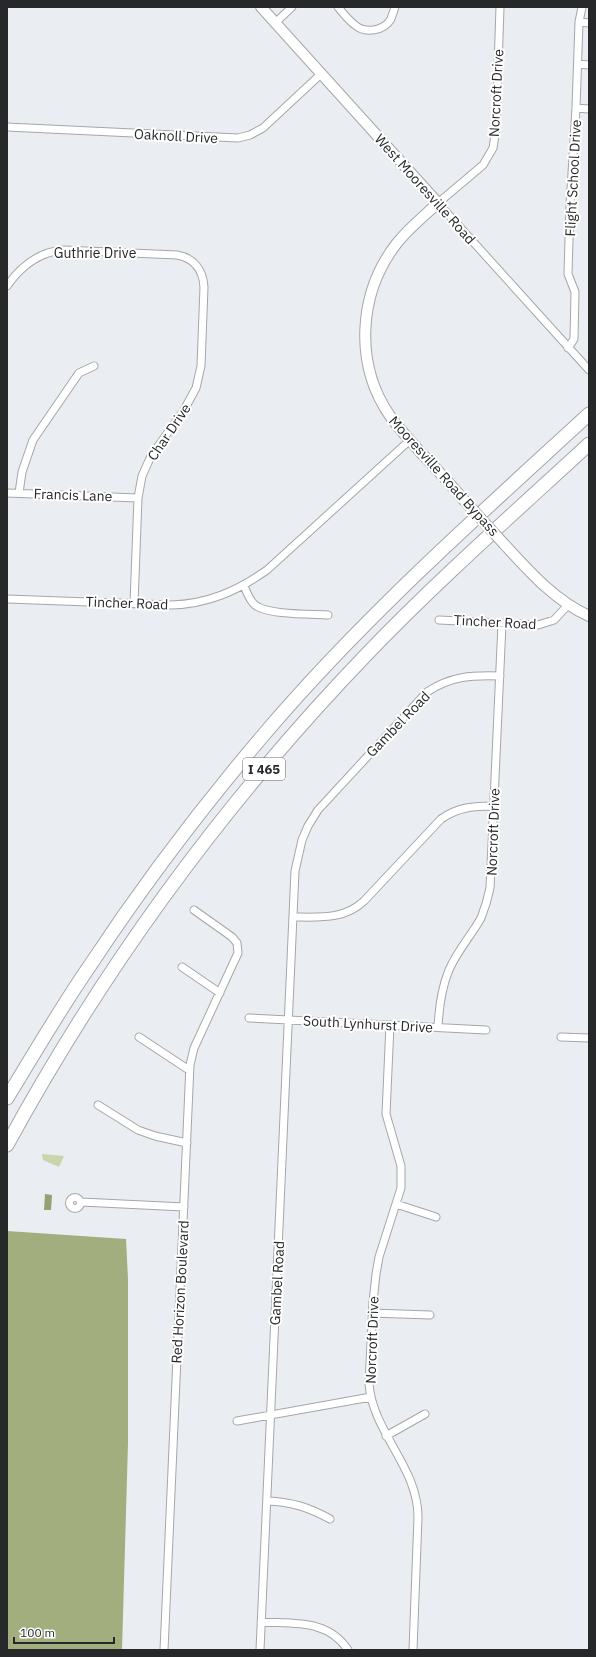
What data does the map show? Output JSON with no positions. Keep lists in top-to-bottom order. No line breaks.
{"streets":{"highway":["I 465"],"street":["Norcroft Drive","Oaknoll Drive","Flight School Drive","West Mooresville Road","Guthrie Drive","Char Drive","Mooresville Road Bypass","Francis Lane","Tincher Road","Gambel Road","South Lynhurst Drive","Red Horizon Boulevard"]},"crossings":[["Norcroft Drive","West Mooresville Road"],["Norcroft Drive","Mooresville Road Bypass"],["Norcroft Drive","Tincher Road"],["Norcroft Drive","Gambel Road"],["Norcroft Drive","South Lynhurst Drive"],["Oaknoll Drive","West Mooresville Road"],["Flight School Drive","West Mooresville Road"],["West Mooresville Road","Mooresville Road Bypass"],["Guthrie Drive","Char Drive"],["Char Drive","Francis Lane"],["Char Drive","Tincher Road"],["Mooresville Road Bypass","Tincher Road"],["Gambel Road","South Lynhurst Drive"]],"scale_bar":"100 m"}
